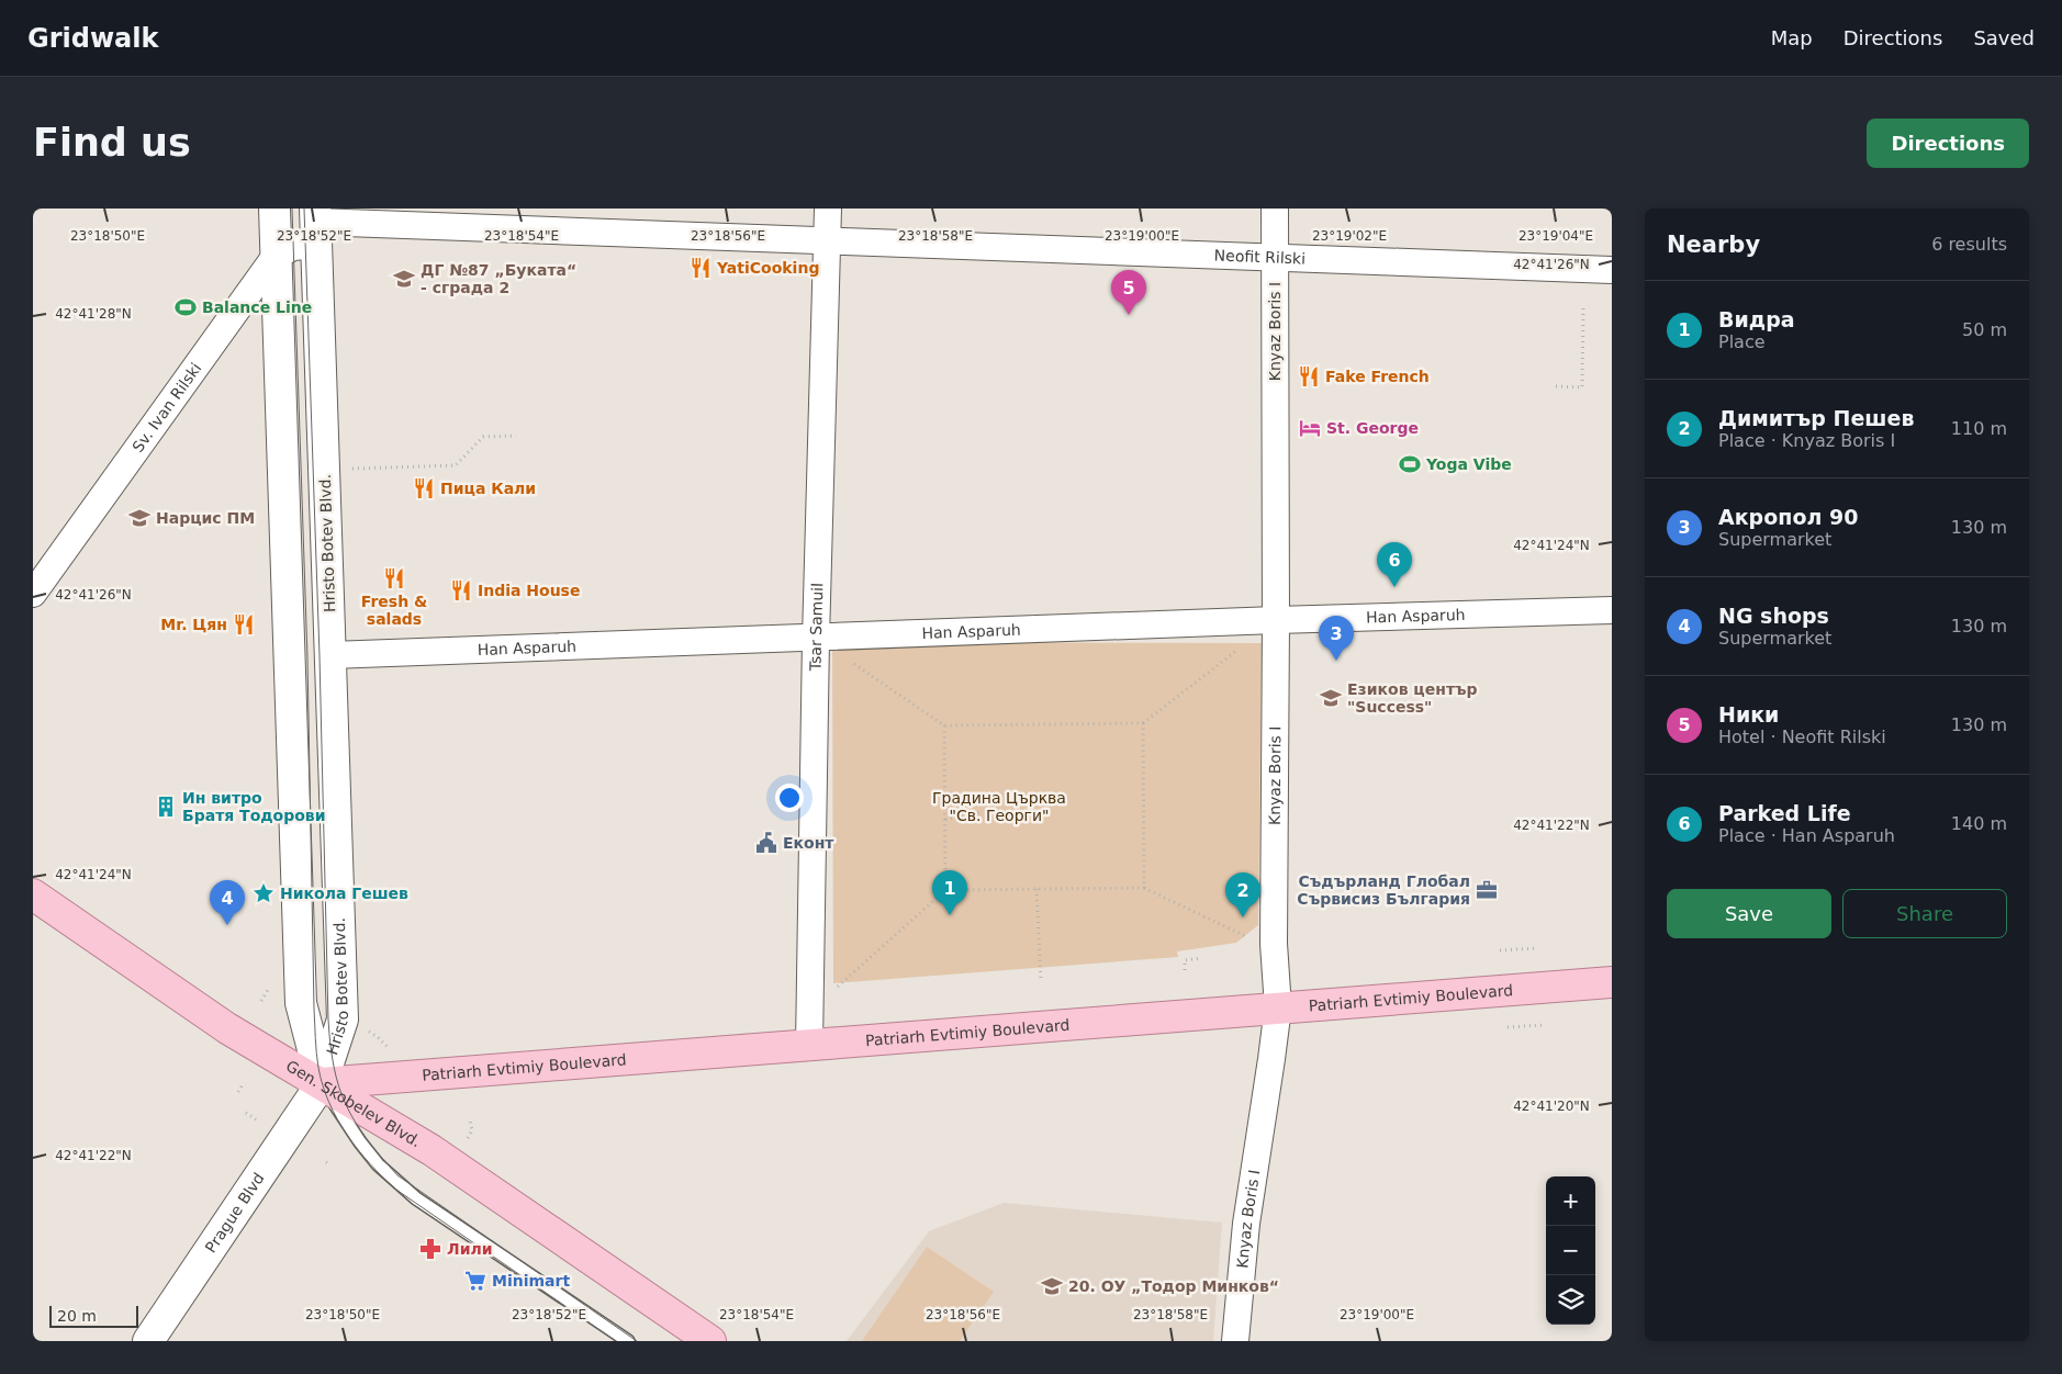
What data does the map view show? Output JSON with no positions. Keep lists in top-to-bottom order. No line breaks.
{"streets":{"main road":["Hristo Botev Blvd.","Patriarh Evtimiy Boulevard","Gen. Skobelev Blvd.","Prague Blvd"],"street":["Neofit Rilski","Knyaz Boris I","Sv. Ivan Rilski","Han Asparuh","Tsar Samuil"]},"crossings":[["Neofit Rilski","Knyaz Boris I"],["Neofit Rilski","Hristo Botev Blvd."],["Neofit Rilski","Tsar Samuil"],["Knyaz Boris I","Han Asparuh"],["Knyaz Boris I","Patriarh Evtimiy Boulevard"],["Sv. Ivan Rilski","Hristo Botev Blvd."],["Hristo Botev Blvd.","Han Asparuh"],["Hristo Botev Blvd.","Patriarh Evtimiy Boulevard"],["Hristo Botev Blvd.","Gen. Skobelev Blvd."],["Hristo Botev Blvd.","Prague Blvd"],["Han Asparuh","Tsar Samuil"],["Tsar Samuil","Patriarh Evtimiy Boulevard"],["Patriarh Evtimiy Boulevard","Gen. Skobelev Blvd."],["Patriarh Evtimiy Boulevard","Prague Blvd"],["Gen. Skobelev Blvd.","Prague Blvd"]],"parks":["Градина Църква \"Св. Георги\""],"places":{"restaurant":["YatiCooking","Fake French","Пица Кали","Fresh & salads","India House","Mr. Цян"],"school or university":["ДГ №87 „Буката“ - сграда 2","Нарцис ПМ","Езиков център \"Success\"","20. ОУ „Тодор Минков“"],"sports":["Balance Line","Yoga Vibe"],"hotel":["St. George"],"building":["Ин витро Братя Тодорови"],"public building":["Еконт"],"office":["Съдърланд Глобал Сървисиз България"],"place":["Никола Гешев"],"pharmacy":["Лили"],"supermarket":["Minimart"]},"scale_bar":"20 m","page":{"header":"Gridwalk","nav":["Map","Directions","Saved"],"buttons":["Directions",["Save","Share"]],"title":"Find us","heading":["Nearby","6 results"],"pins":["5","6","3","1","2","4"],"list":[{"mark":"1","name":"Видра","note":"Place","value":"50 m"},{"mark":"2","name":"Димитър Пешев","note":"Place · Knyaz Boris I","value":"110 m"},{"mark":"3","name":"Акропол 90","note":"Supermarket","value":"130 m"},{"mark":"4","name":"NG shops","note":"Supermarket","value":"130 m"},{"mark":"5","name":"Ники","note":"Hotel · Neofit Rilski","value":"130 m"},{"mark":"6","name":"Parked Life","note":"Place · Han Asparuh","value":"140 m"}],"map_buttons":["+","−"],"scale":"20 m"},"coordinates":["23°18'50\"E","23°18'52\"E","23°18'54\"E","23°18'56\"E","23°18'58\"E","23°19'00\"E","23°19'02\"E","23°19'04\"E","42°41'26\"N","42°41'28\"N","42°41'24\"N","42°41'22\"N","42°41'20\"N"]}
